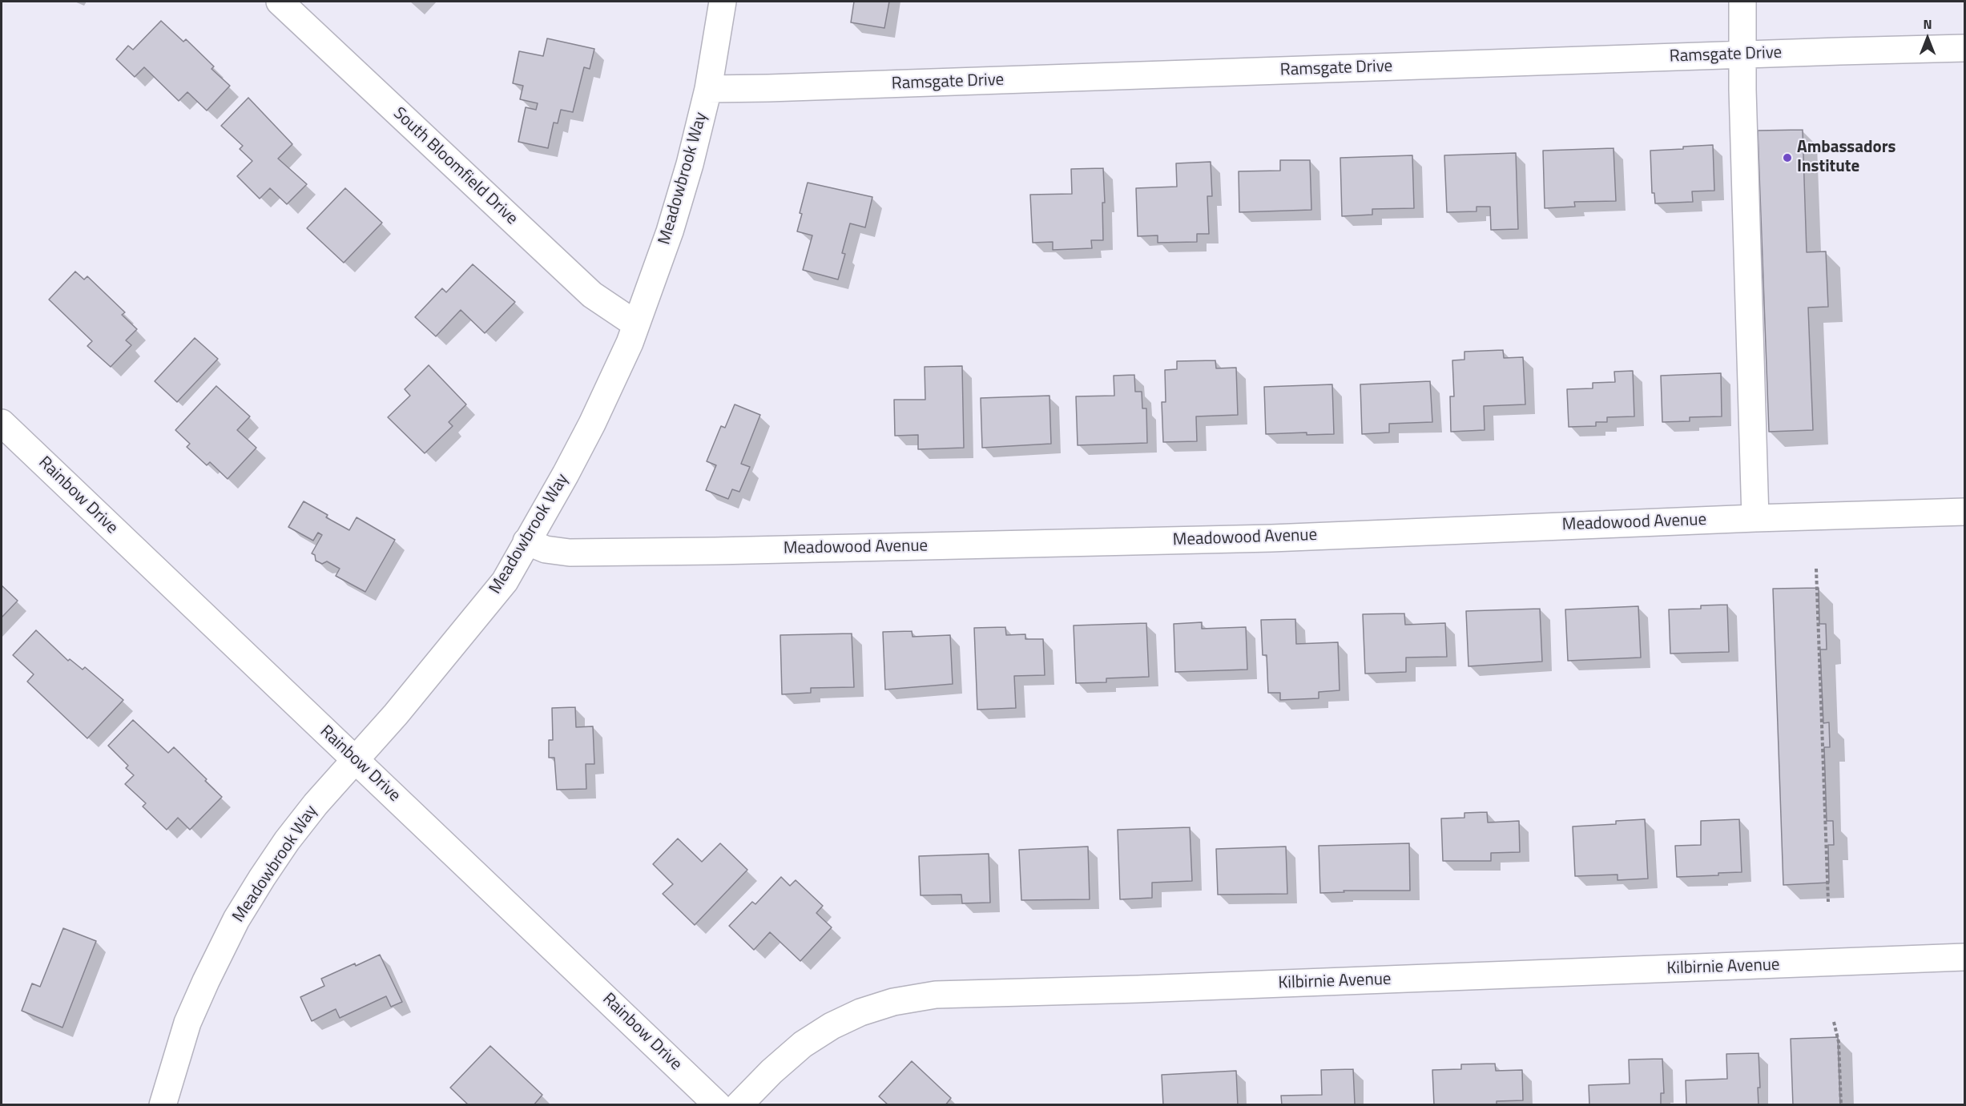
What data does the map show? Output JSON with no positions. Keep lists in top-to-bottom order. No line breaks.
{"streets":{"street":["Ramsgate Drive","South Bloomfield Drive","Meadowbrook Way","Rainbow Drive","Meadowood Avenue","Kilbirnie Avenue"]},"crossings":[["Ramsgate Drive","Meadowbrook Way"],["South Bloomfield Drive","Meadowbrook Way"],["Meadowbrook Way","Rainbow Drive"],["Meadowbrook Way","Meadowood Avenue"]],"places":["Ambassadors Institute"],"north":"top"}
